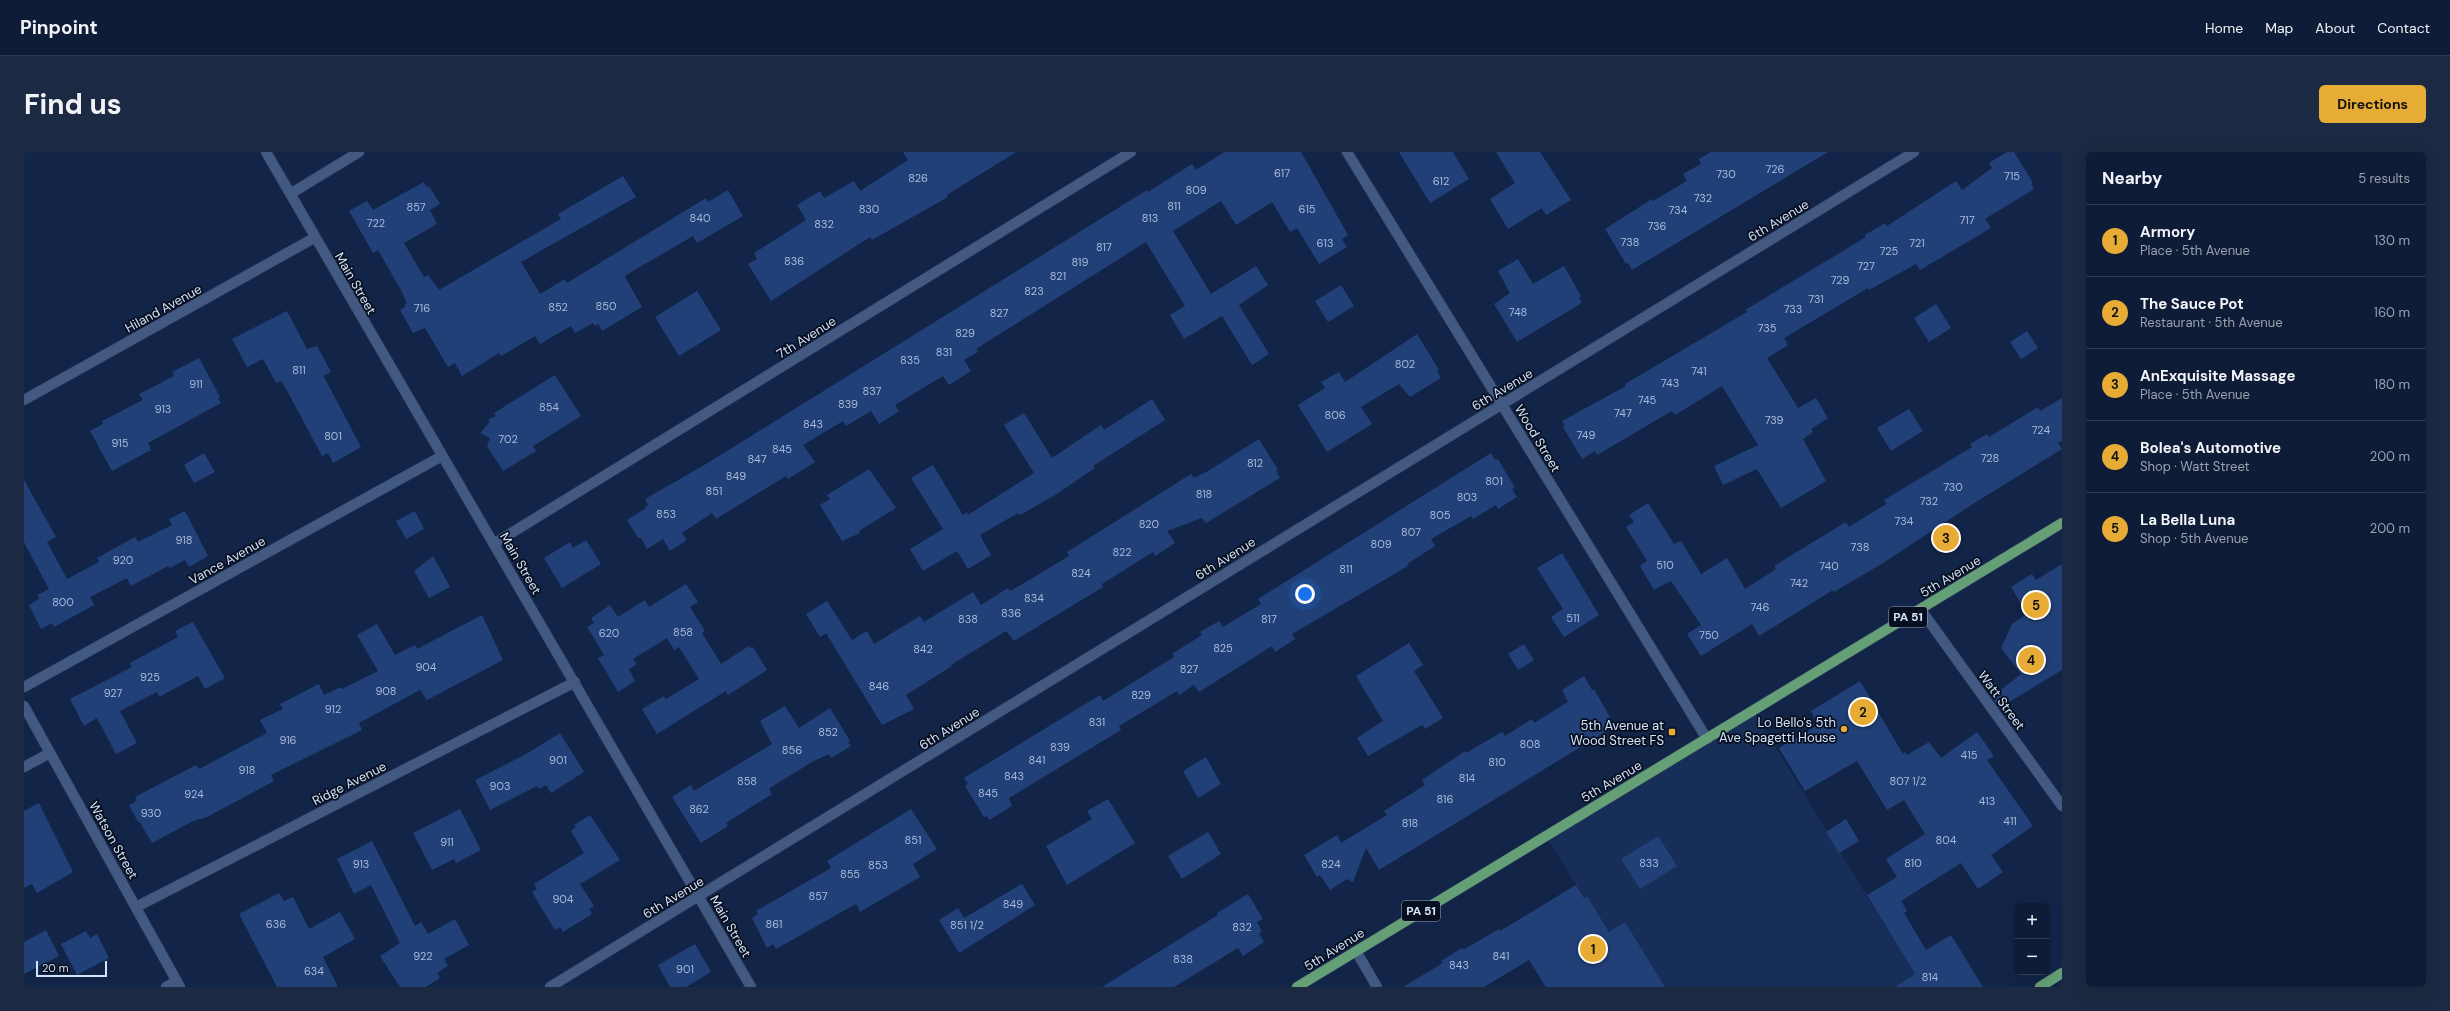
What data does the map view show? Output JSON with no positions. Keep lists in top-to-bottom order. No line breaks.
{"streets":{"main road":["5th Avenue","PA 51"],"street":["6th Avenue","Main Street","Hiland Avenue","7th Avenue","Wood Street","Vance Avenue","Watt Street","Ridge Avenue","Watson Street"]},"crossings":[["6th Avenue","Main Street"],["6th Avenue","Wood Street"],["Main Street","Hiland Avenue"],["Main Street","7th Avenue"],["Main Street","Vance Avenue"],["Main Street","Ridge Avenue"],["Wood Street","5th Avenue"],["5th Avenue","Watt Street"],["Ridge Avenue","Watson Street"]],"places":{"other":["Lo Bello's 5th Ave Spagetti House"],"transit":["5th Avenue at Wood Street FS"]},"house_numbers":["726","617","730","715","826","612","809","732","811","857","830","615","734","840","813","717","722","832","736","738","613","721","817","725","836","819","727","821","729","823","731","850","852","716","733","748","827","735","829","831","835","802","811","741","743","911","837","745","839","854","913","747","806","739","843","724","749","801","702","915","845","728","847","812","849","801","730","851","818","803","732","853","805","734","820","807","918","809","738","822","920","510","740","811","824","742","834","800","746","836","511","838","817","858","620","750","825","842","904","827","925","846","908","927","829","912","831","852","916","808","839","856","415","901","841","810","918","843","814","858","807 1/2","903","845","924","816","413","862","930","411","818","851","804","911","833","810","913","824","853","855","857","904","849","636","861","851 1/2","832","922","841","838","843","901","634","814"],"scale_bar":"20 m","page":{"header":"Pinpoint","nav":["Home","Map","About","Contact"],"buttons":"Directions","title":"Find us","heading":["Nearby","5 results"],"list":[{"mark":"1","name":"Armory","note":"Place · 5th Avenue","value":"130 m"},{"mark":"2","name":"The Sauce Pot","note":"Restaurant · 5th Avenue","value":"160 m"},{"mark":"3","name":"AnExquisite Massage","note":"Place · 5th Avenue","value":"180 m"},{"mark":"4","name":"Bolea's Automotive","note":"Shop · Watt Street","value":"200 m"},{"mark":"5","name":"La Bella Luna","note":"Shop · 5th Avenue","value":"200 m"}],"pins":["3","5","4","2","1"],"map_buttons":["+","−"],"scale":"20 m"}}
